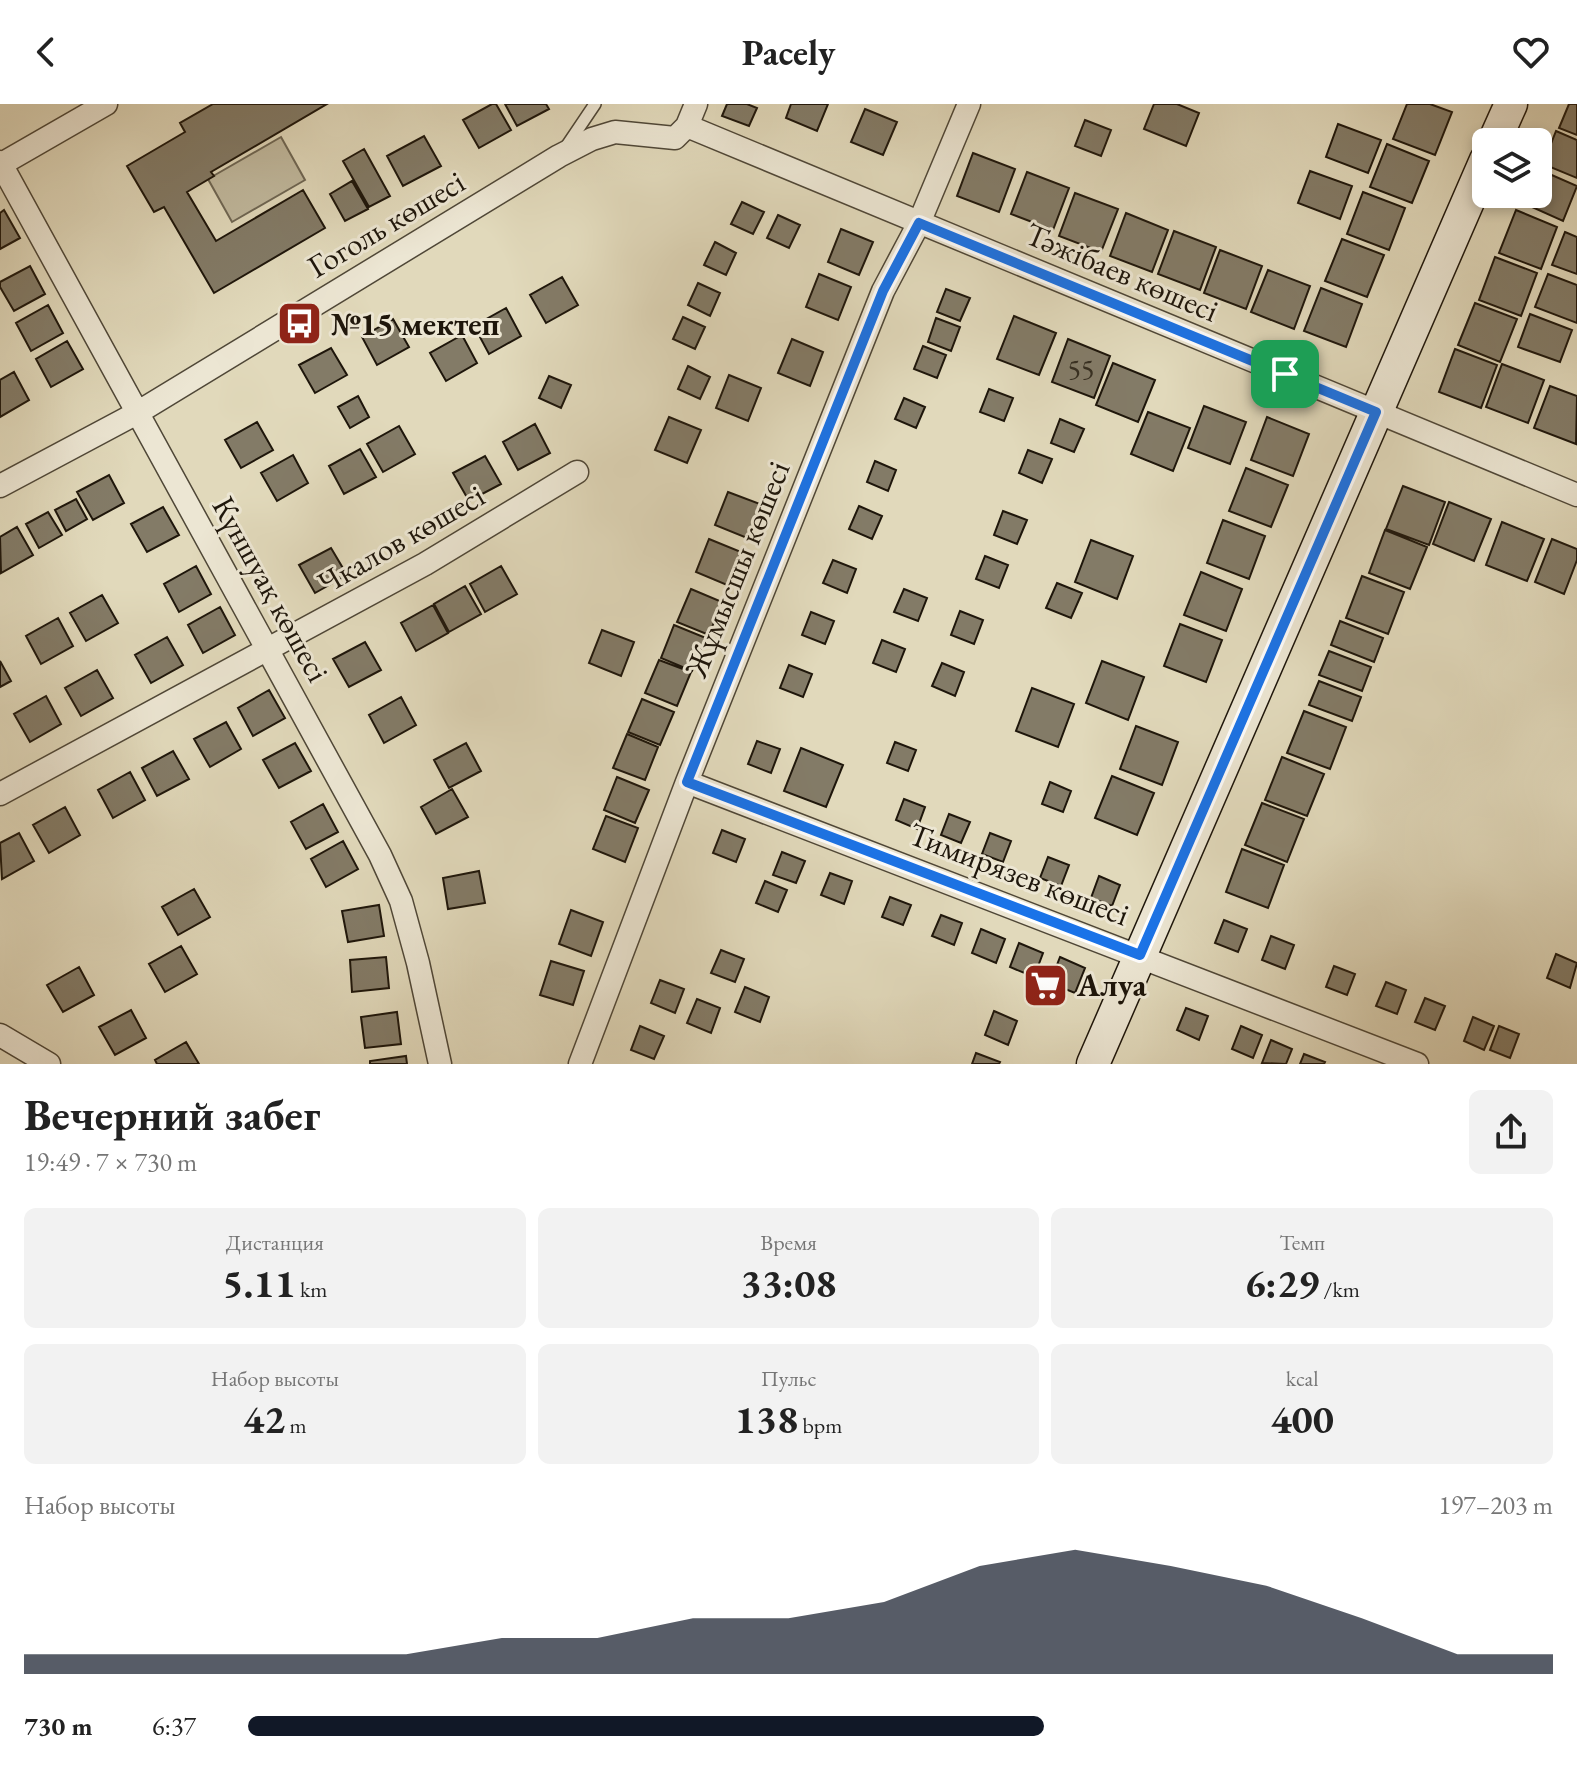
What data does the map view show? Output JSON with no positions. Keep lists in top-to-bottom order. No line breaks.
{"streets":{"street":["Гоголь көшесі","Тәжібаев көшесі","Чкалов көшесі","Жұмысшы көшесі","Күншуақ көшесі","Тимирязев көшесі"]},"crossings":[["Гоголь көшесі","Тәжібаев көшесі"],["Гоголь көшесі","Күншуақ көшесі"],["Тәжібаев көшесі","Жұмысшы көшесі"],["Чкалов көшесі","Күншуақ көшесі"],["Жұмысшы көшесі","Тимирязев көшесі"]],"places":{"bus stop":["№15 мектеп"],"supermarket":["Алуа"]},"house_numbers":["55"],"page":{"header":"Pacely","heading":["Вечерний забег","19:49 · 7 × 730 m"],"stats":[["Дистанция","5.11 km"],["Время","33:08"],["Темп","6:29 /km"],["Набор высоты","42 m"],["Пульс","138 bpm"],["kcal","400"]],"chart":["Набор высоты","197–203 m"],"list":[{"name":"730 m","note":"6:37"}]}}
